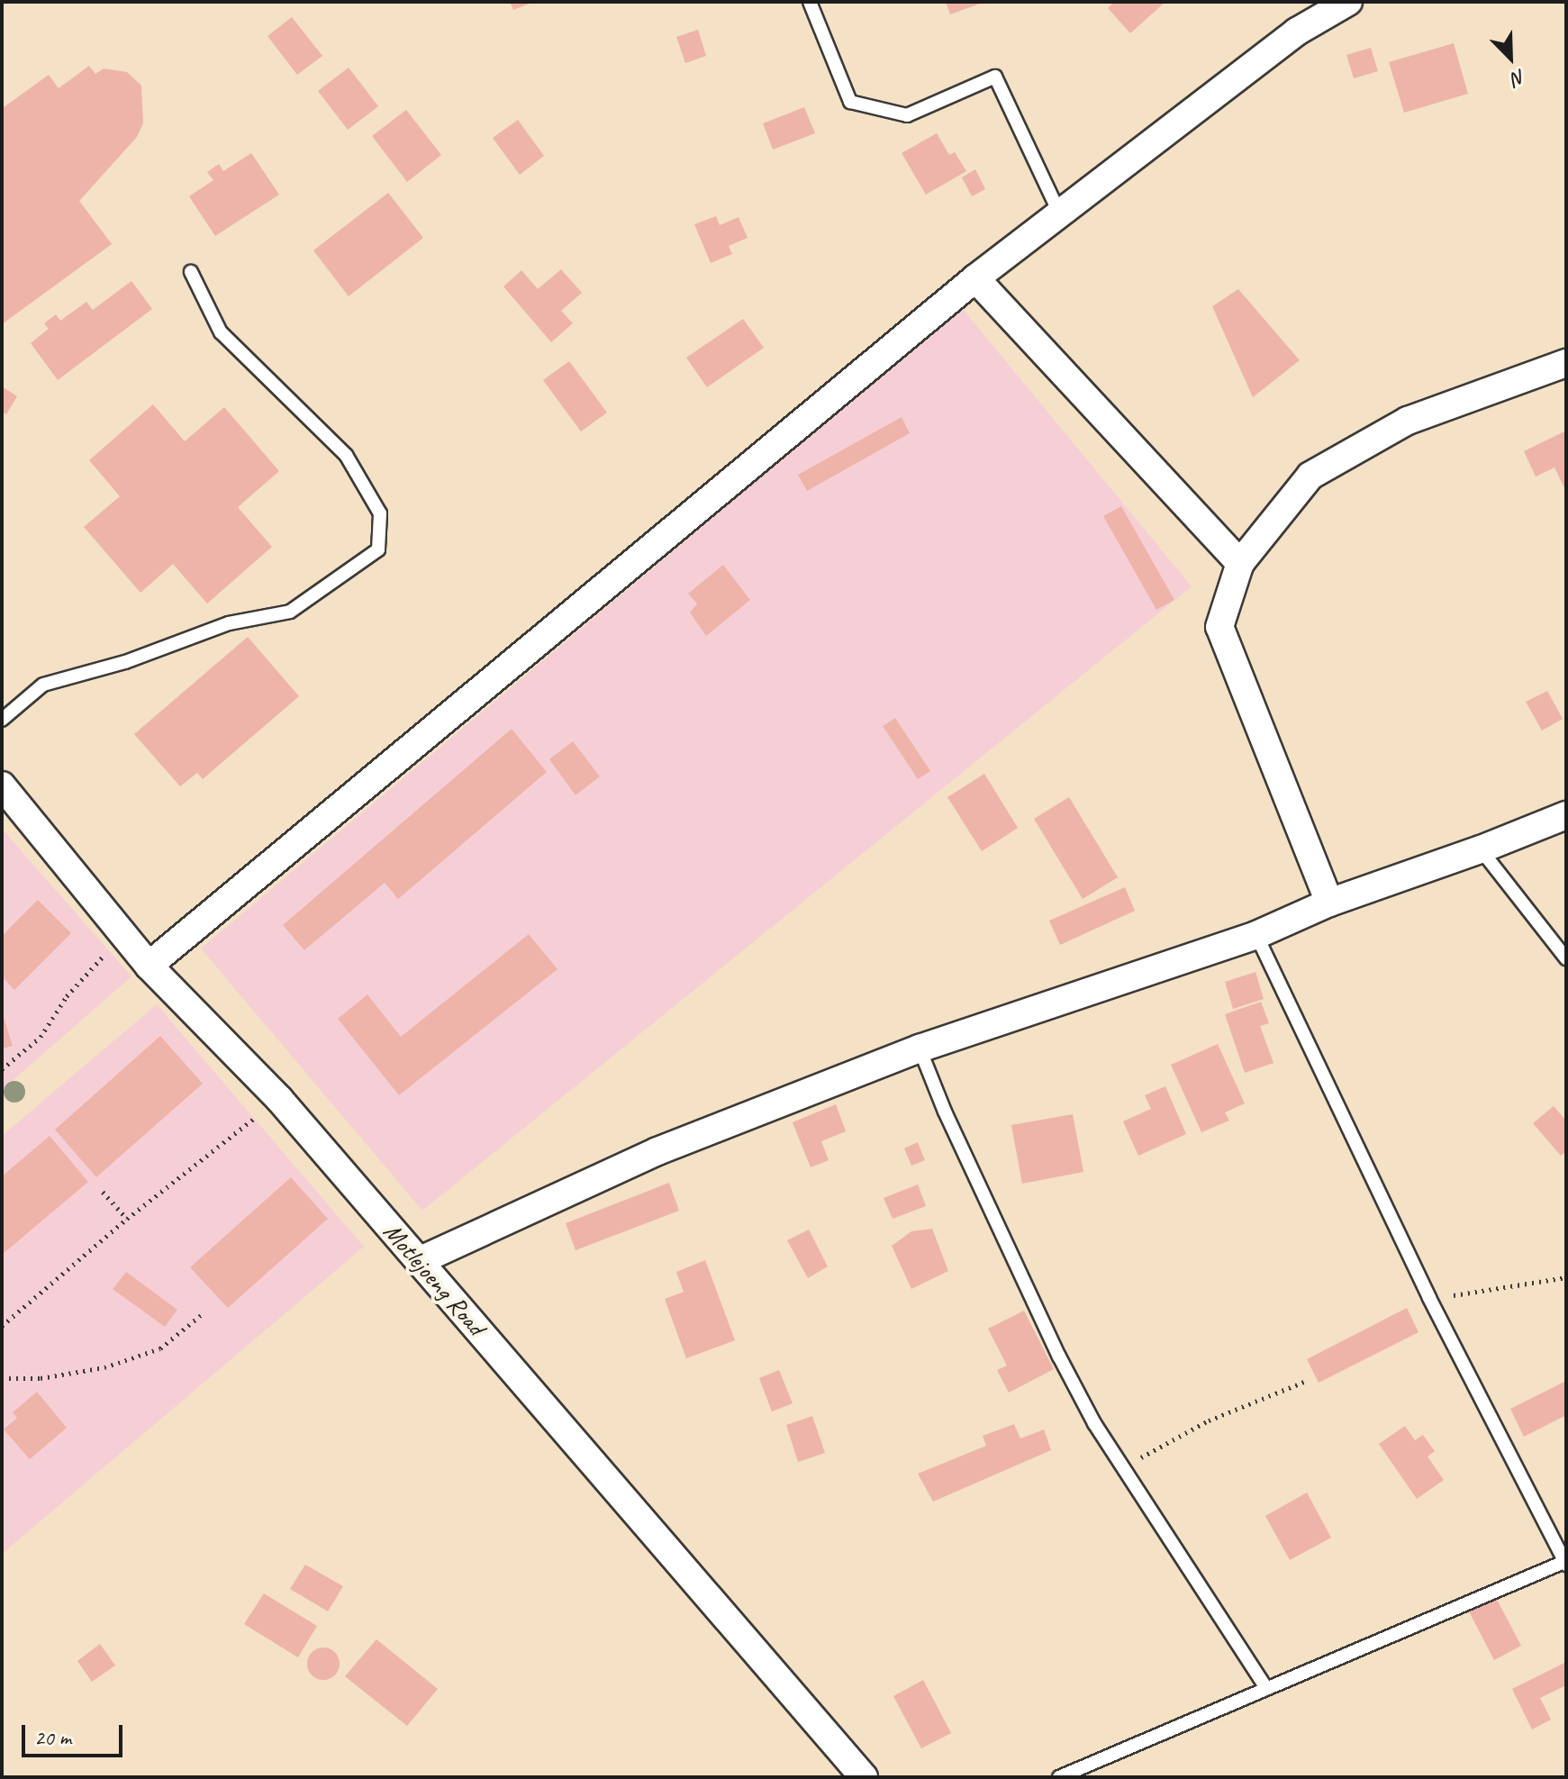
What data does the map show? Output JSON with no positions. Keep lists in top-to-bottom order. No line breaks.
{"streets":{"street":["Motlejoeng Road"]},"scale_bar":"20 m","north":"bottom right"}
